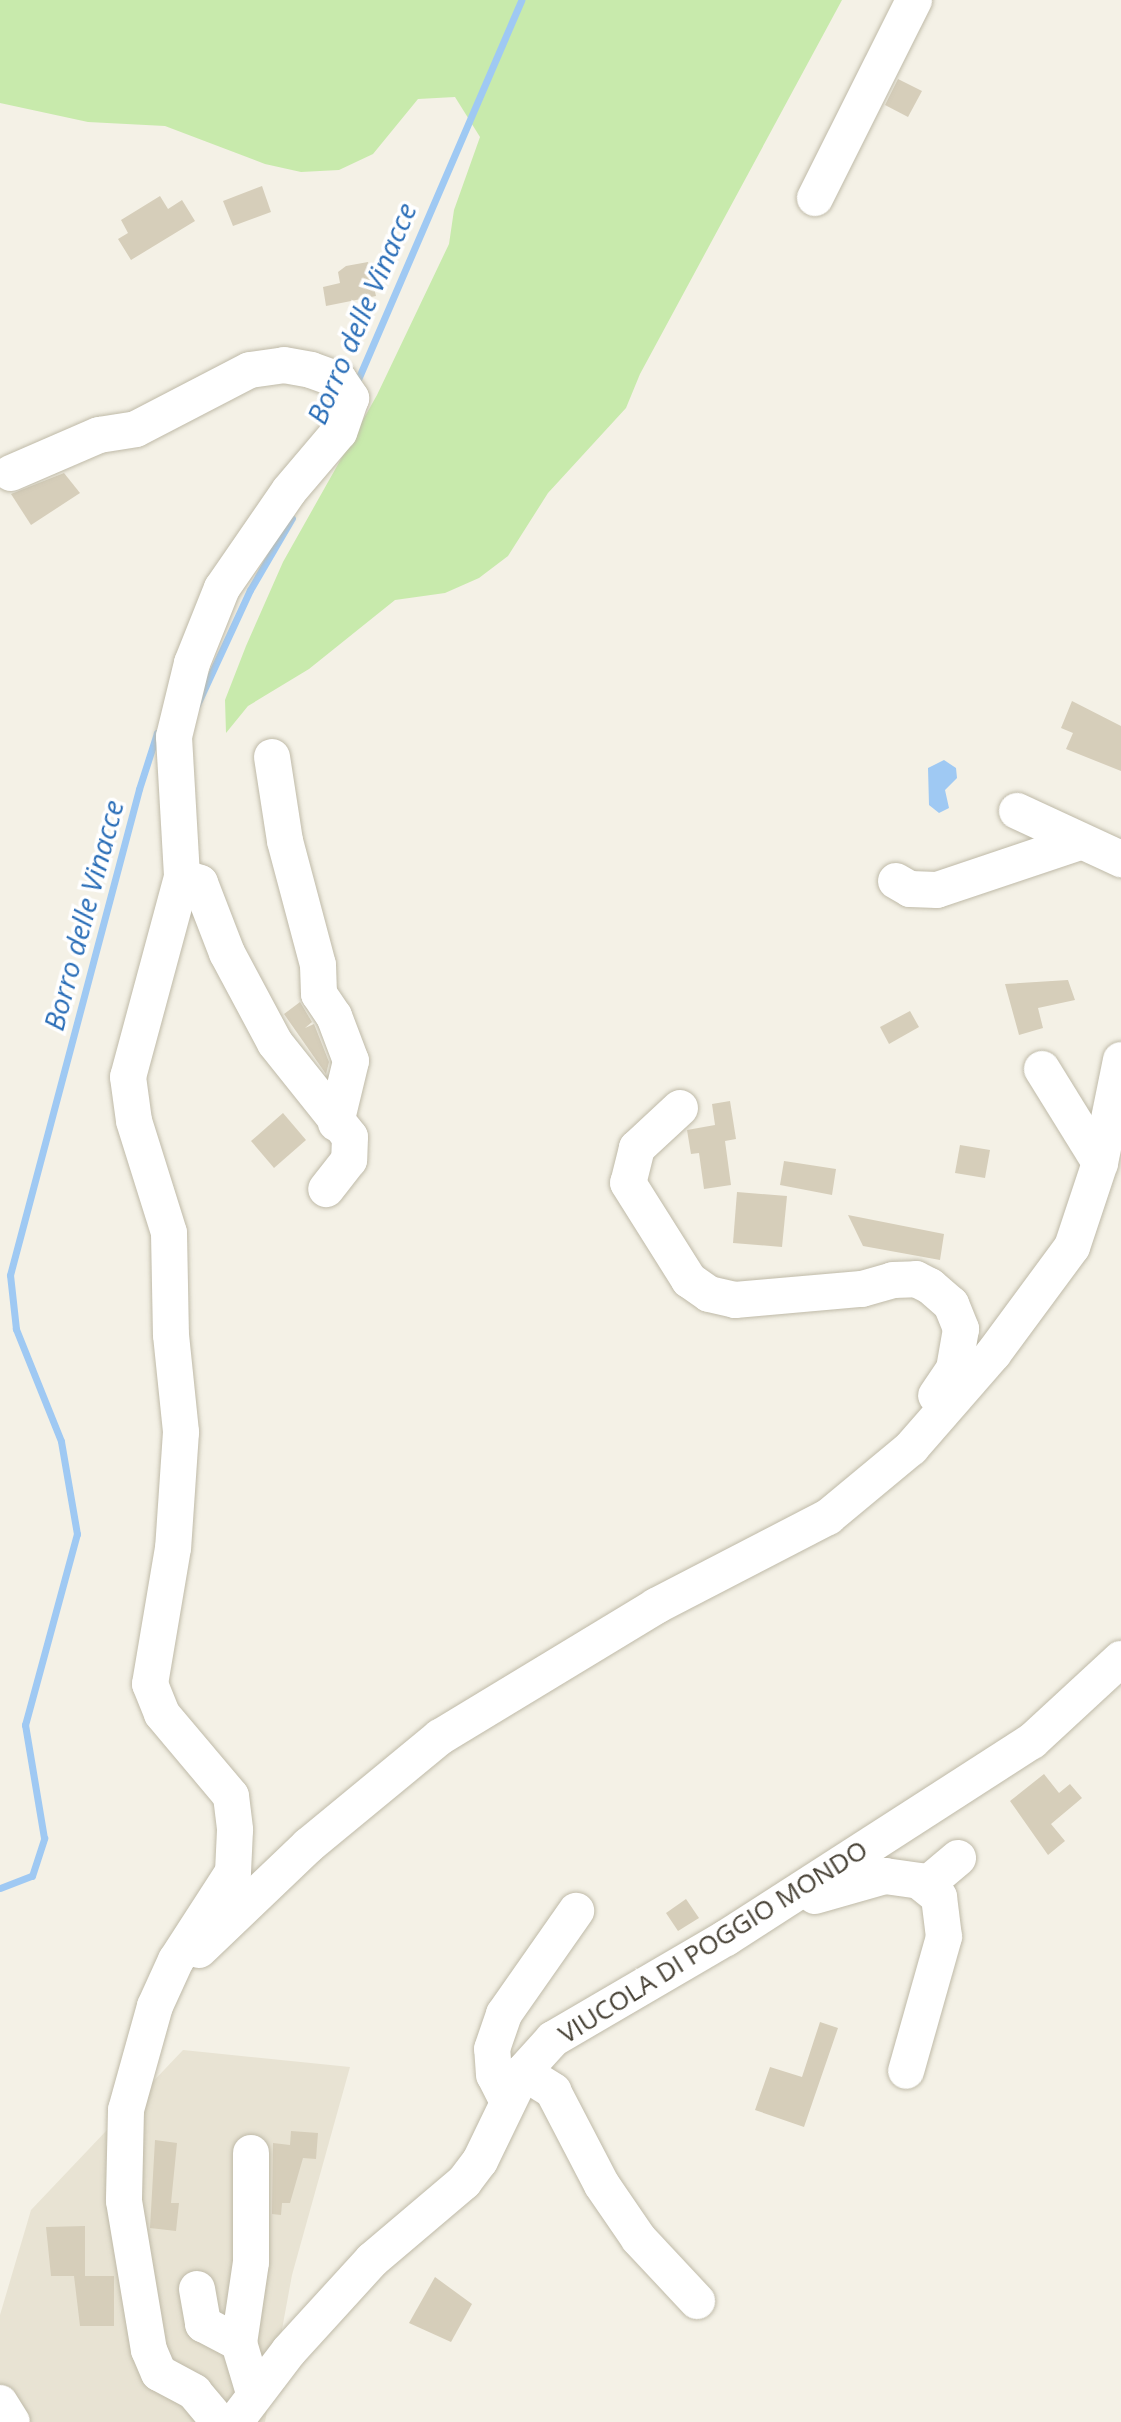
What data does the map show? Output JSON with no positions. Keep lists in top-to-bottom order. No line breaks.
{"streets":{"street":["VIUCOLA DI POGGIO MONDO"]},"water":["Borro delle Vinacce"]}
